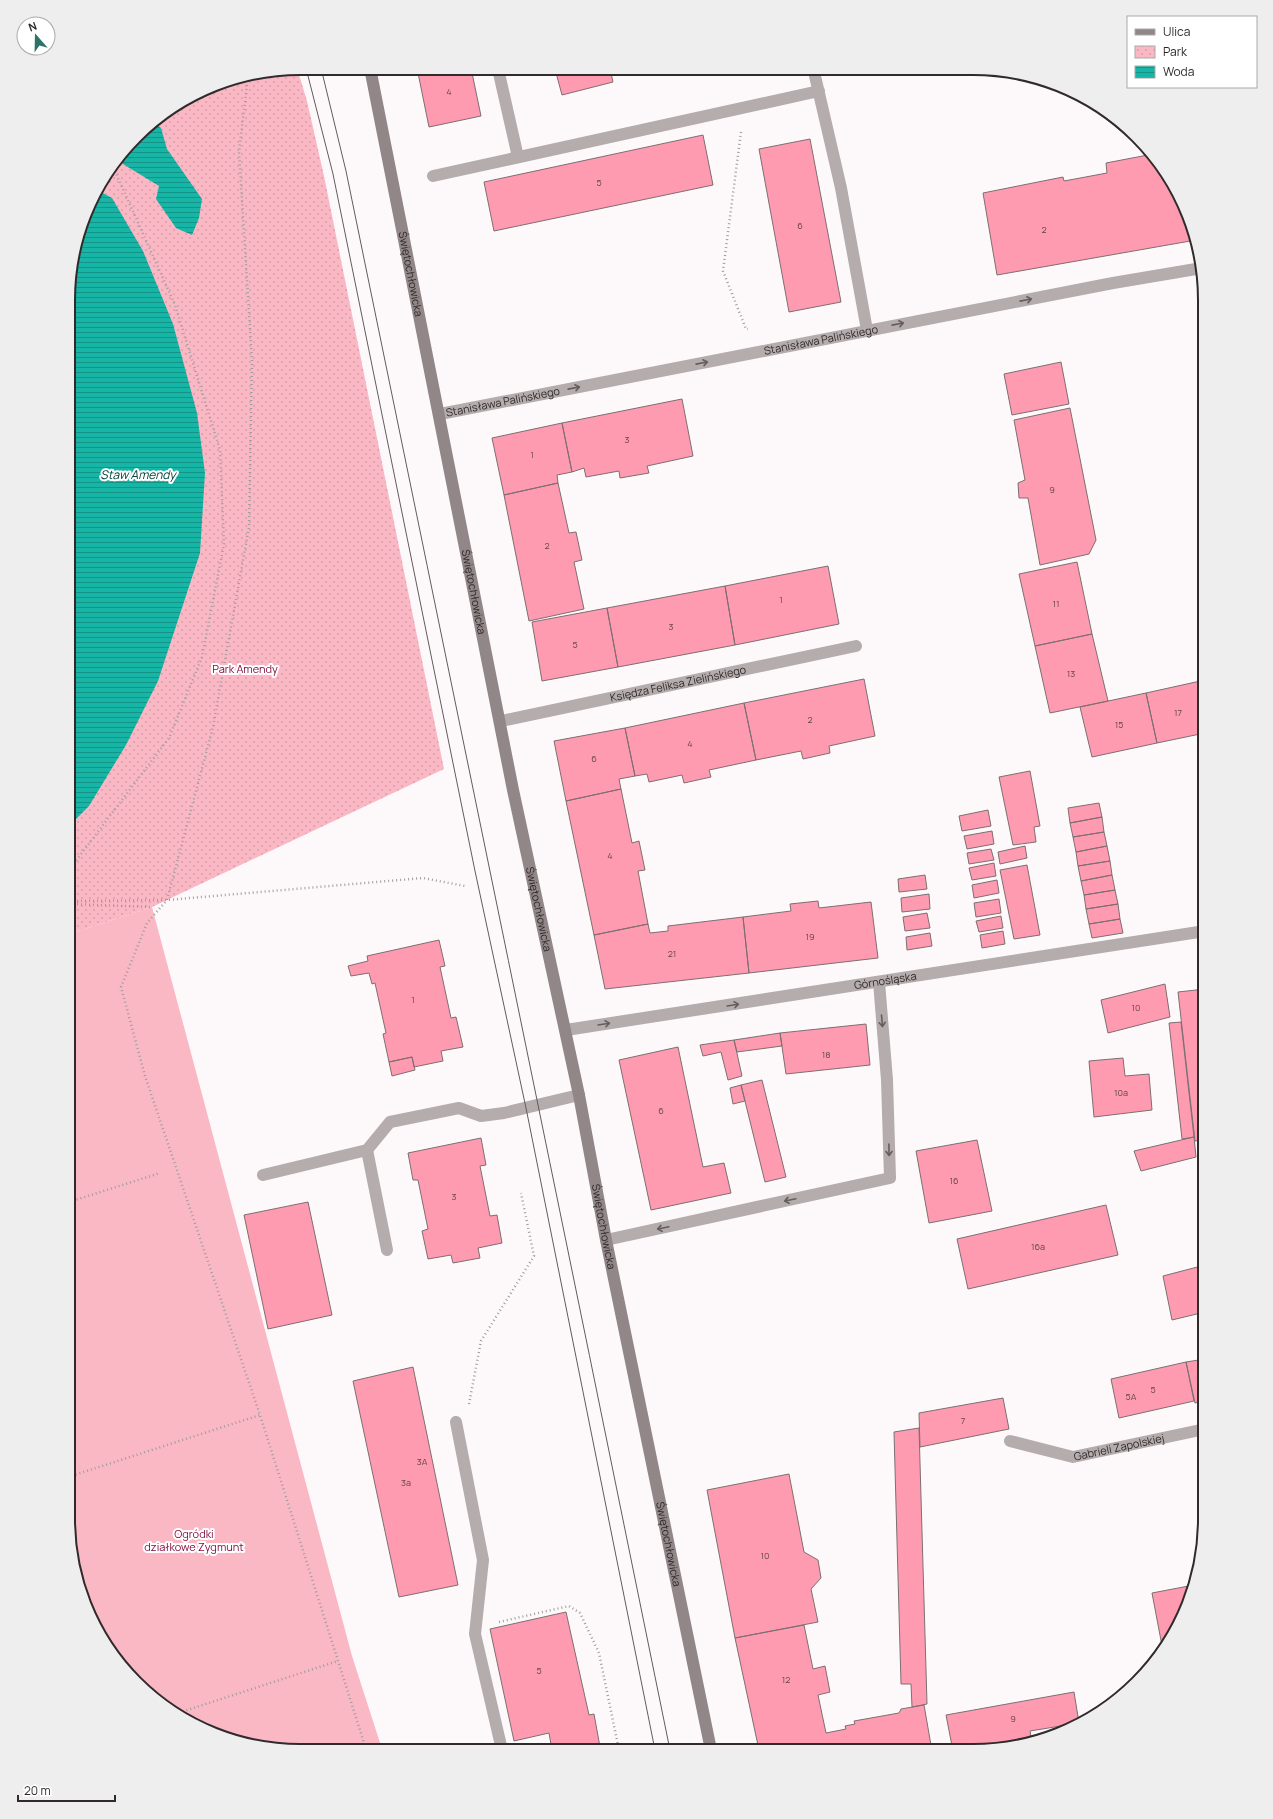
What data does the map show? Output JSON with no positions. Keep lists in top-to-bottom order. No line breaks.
{"streets":{"main road":["Świętochłowicka"],"street":["Stanisława Palińskiego","Księdza Feliksa Zielińskiego","Górnośląska","Gabrieli Zapolskiej"]},"crossings":[["Świętochłowicka","Stanisława Palińskiego"],["Świętochłowicka","Księdza Feliksa Zielińskiego"],["Świętochłowicka","Górnośląska"]],"one_way":["Stanisława Palińskiego","Górnośląska"],"water":["Staw Amendy"],"parks":["Park Amendy","Ogródki działkowe Zygmunt"],"house_numbers":["4","5","6","2","3","1","9","2","1","11","3","5","13","17","2","15","4","6","4","19","21","1","10","18","10a","6","16","3","16a","5","5A","7","3A","3a","10","5","12","9"],"legend":["Ulica","Park","Woda"],"scale_bar":"20 m","north":"top"}
